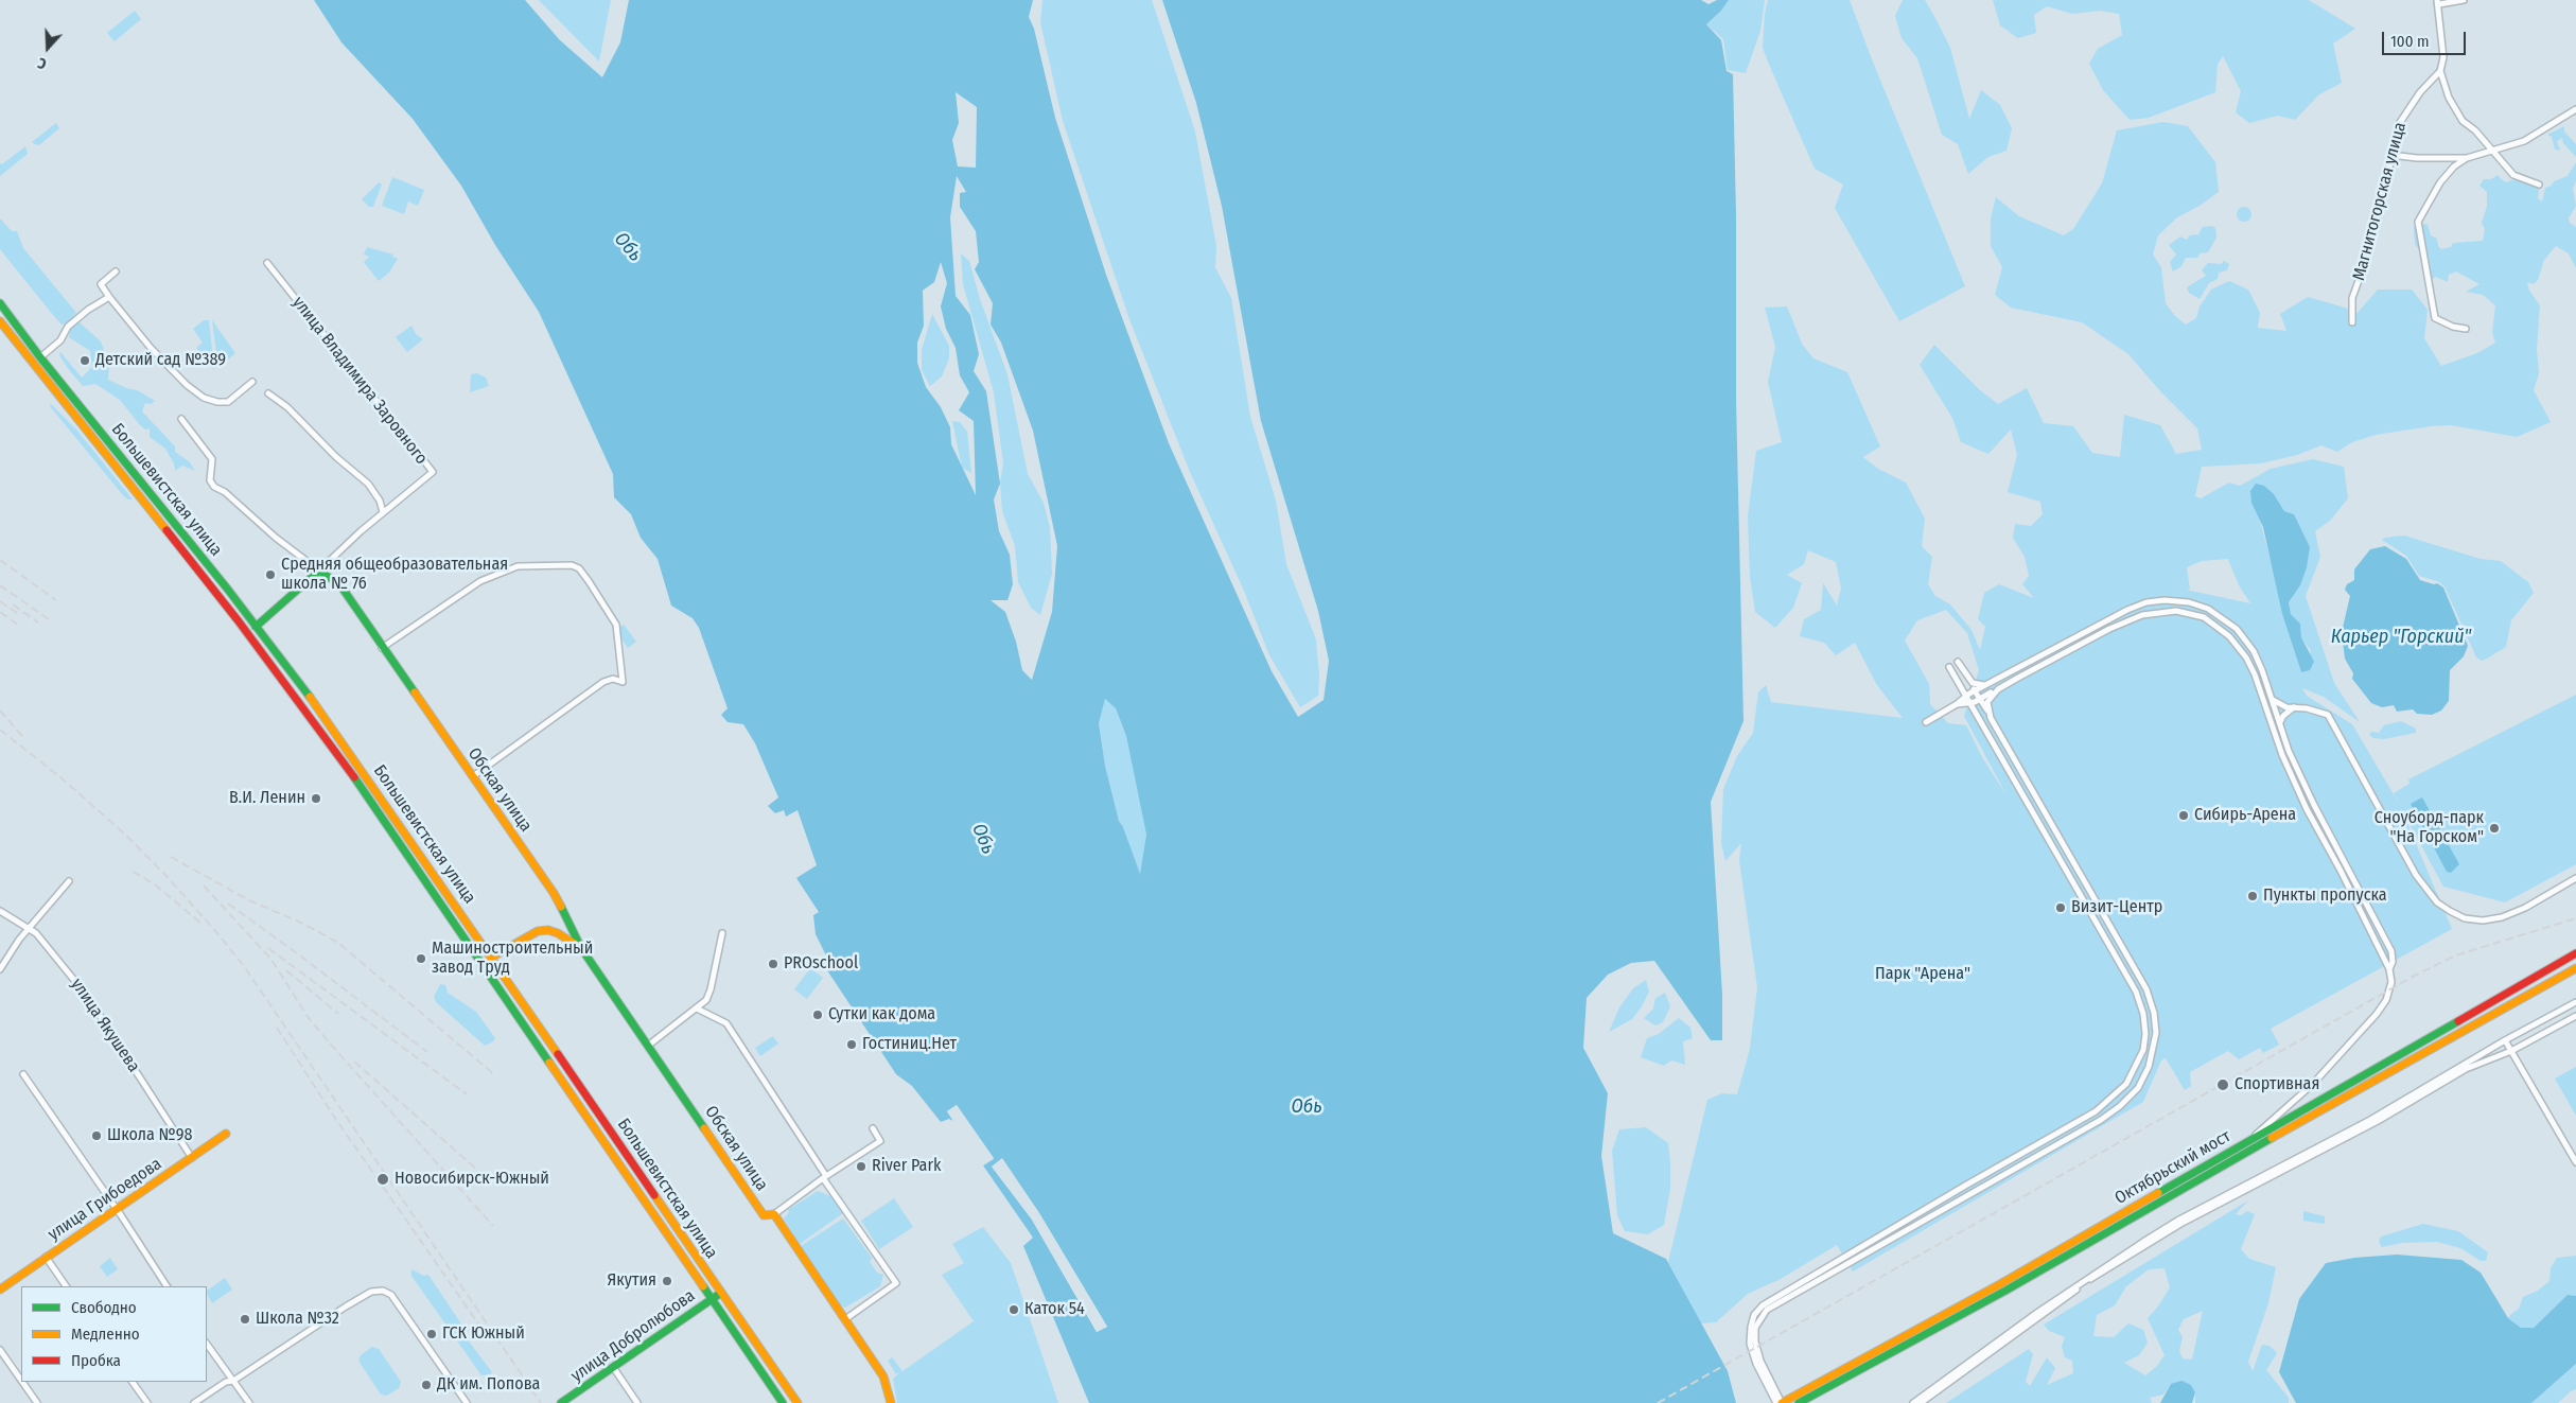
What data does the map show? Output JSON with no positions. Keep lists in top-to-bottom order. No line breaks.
{"streets":{"main road":["Большевистская улица","Обская улица","Октябрьский мост","улица Грибоедова","улица Добролюбова"],"street":["Магнитогорская улица","улица Владимира Заровного","улица Якушева"]},"crossings":[["Большевистская улица","улица Добролюбова"],["улица Якушева","улица Грибоедова"]],"water":["Обь","Карьер \"Горский\""],"parks":["Парк \"Арена\""],"places":["Детский сад №389","Средняя общеобразовательная школа № 76","В.И. Ленин","Сибирь-Арена","Сноуборд-парк \"На Горском\"","Пункты пропуска","Визит-Центр","Машиностроительный завод Труд","PROschool","Сутки как дома","Гостиниц.Нет","Спортивная","Школа №98","River Park","Новосибирск-Южный","Якутия","Каток 54","Школа №32","ГСК Южный","ДК им. Попова"],"legend":["Свободно","Медленно","Пробка"],"scale_bar":"100 m","north":"bottom"}
